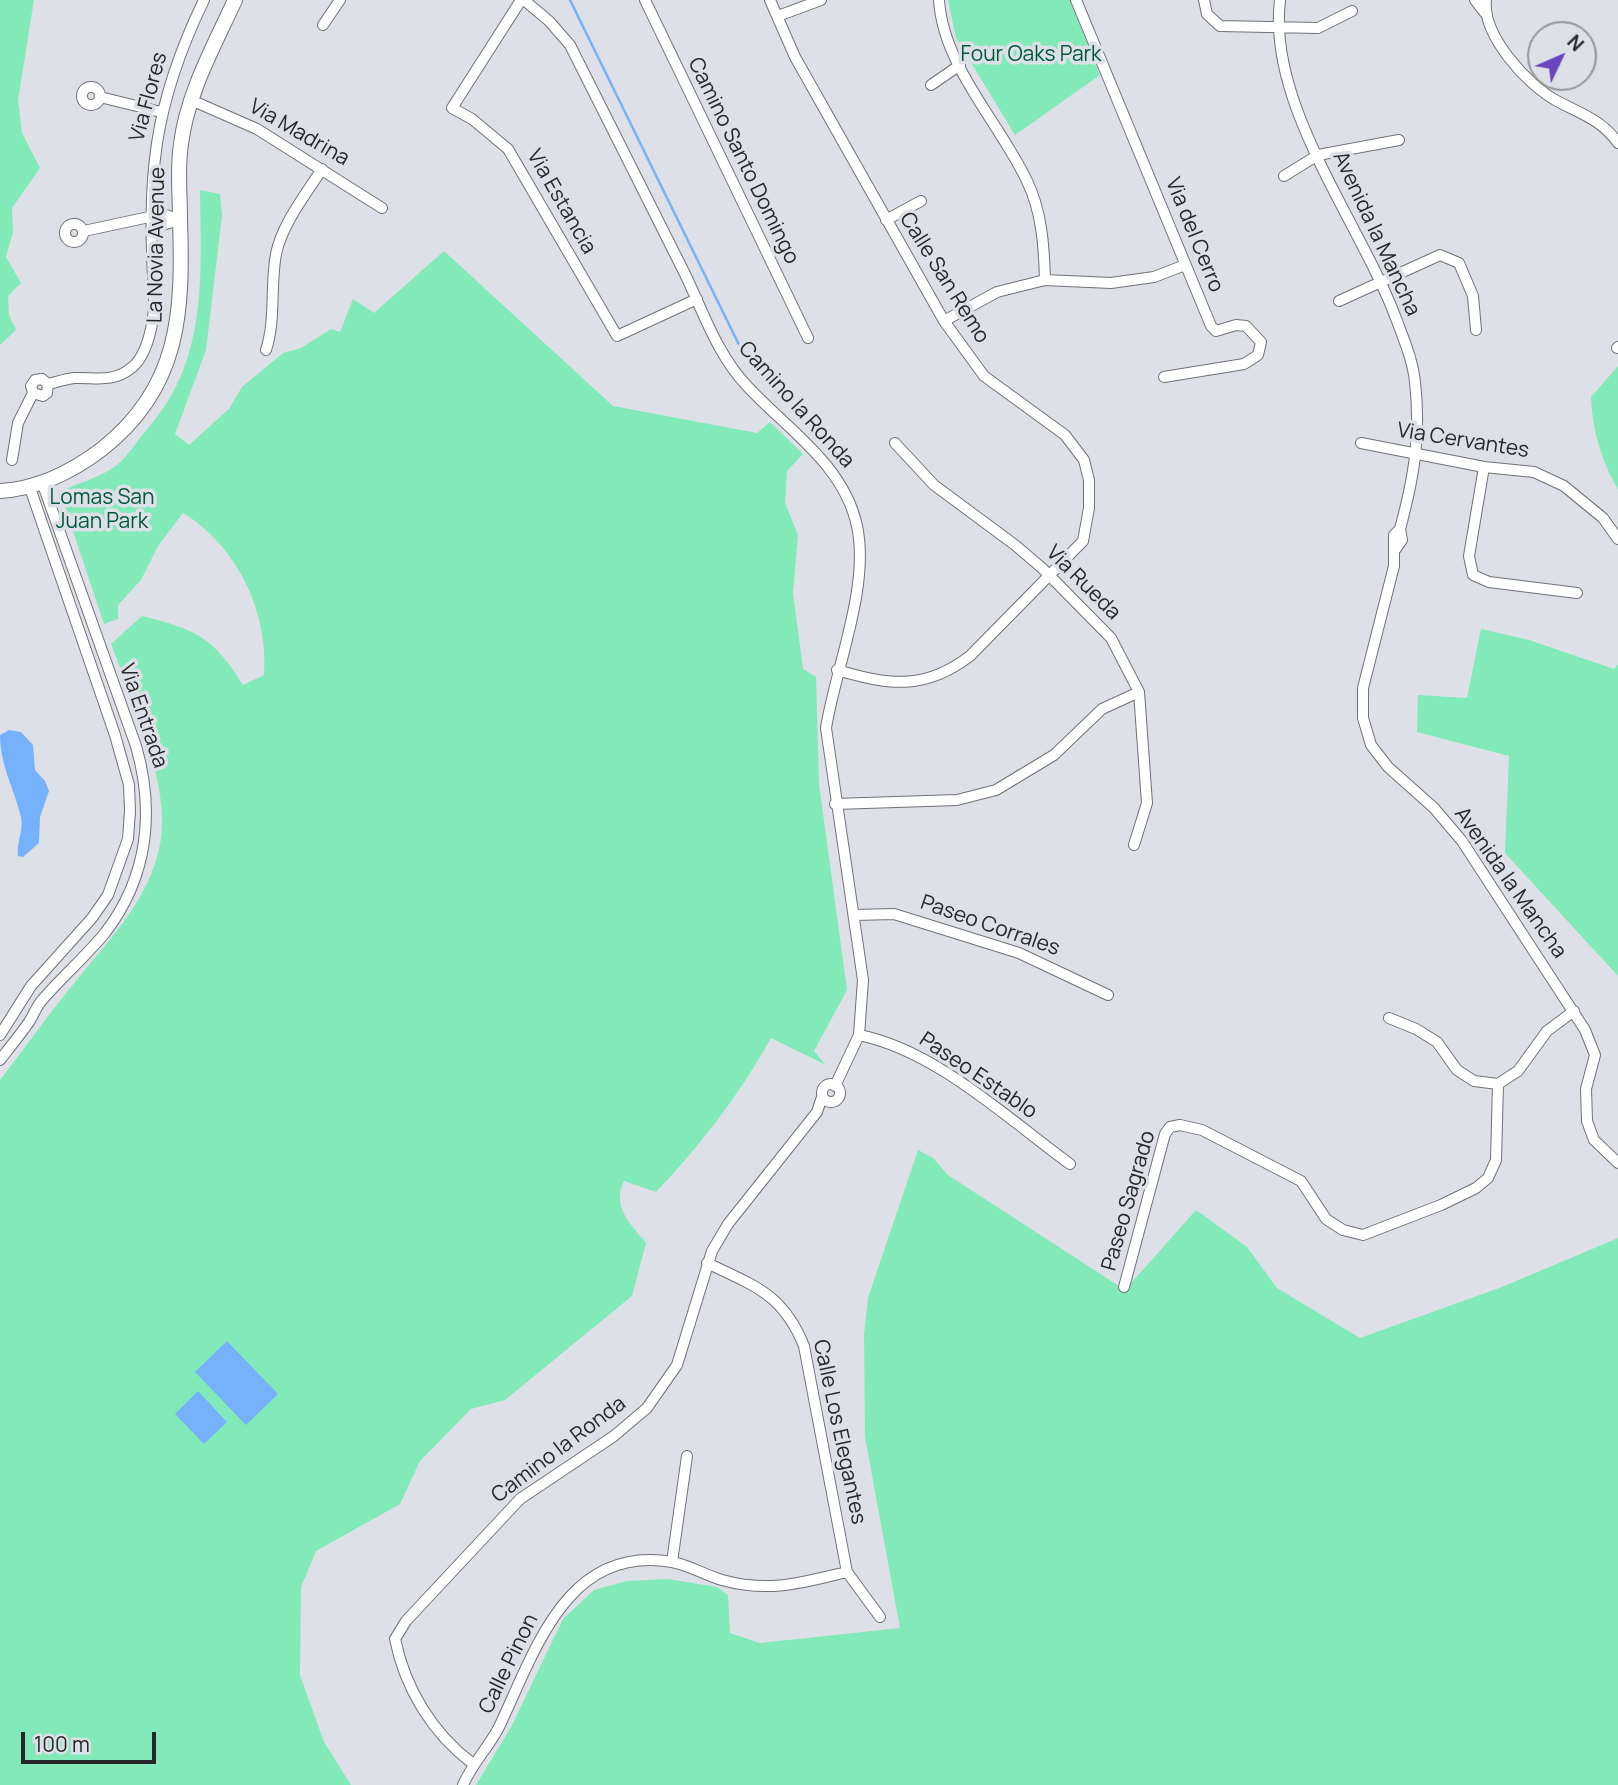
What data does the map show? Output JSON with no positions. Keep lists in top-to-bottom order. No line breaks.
{"streets":{"main road":["La Novia Avenue"],"street":["Via Flores","Via Madrina","Camino Santo Domingo","Via Estancia","Avenida la Mancha","Via del Cerro","Calle San Remo","Camino la Ronda","Via Cervantes","Via Rueda","Via Entrada","Paseo Corrales","Paseo Establo","Paseo Sagrado","Calle Los Elegantes","Calle Pinon"]},"crossings":[["Via Madrina","La Novia Avenue"],["Via Estancia","Camino la Ronda"],["Avenida la Mancha","Via Cervantes"],["La Novia Avenue","Via Entrada"],["Calle San Remo","Camino la Ronda"],["Calle San Remo","Via Rueda"],["Camino la Ronda","Paseo Corrales"],["Camino la Ronda","Paseo Establo"],["Camino la Ronda","Calle Los Elegantes"],["Camino la Ronda","Calle Pinon"],["Calle Los Elegantes","Calle Pinon"]],"parks":["Four Oaks Park","Lomas San Juan Park"],"scale_bar":"100 m","north":"top right"}
